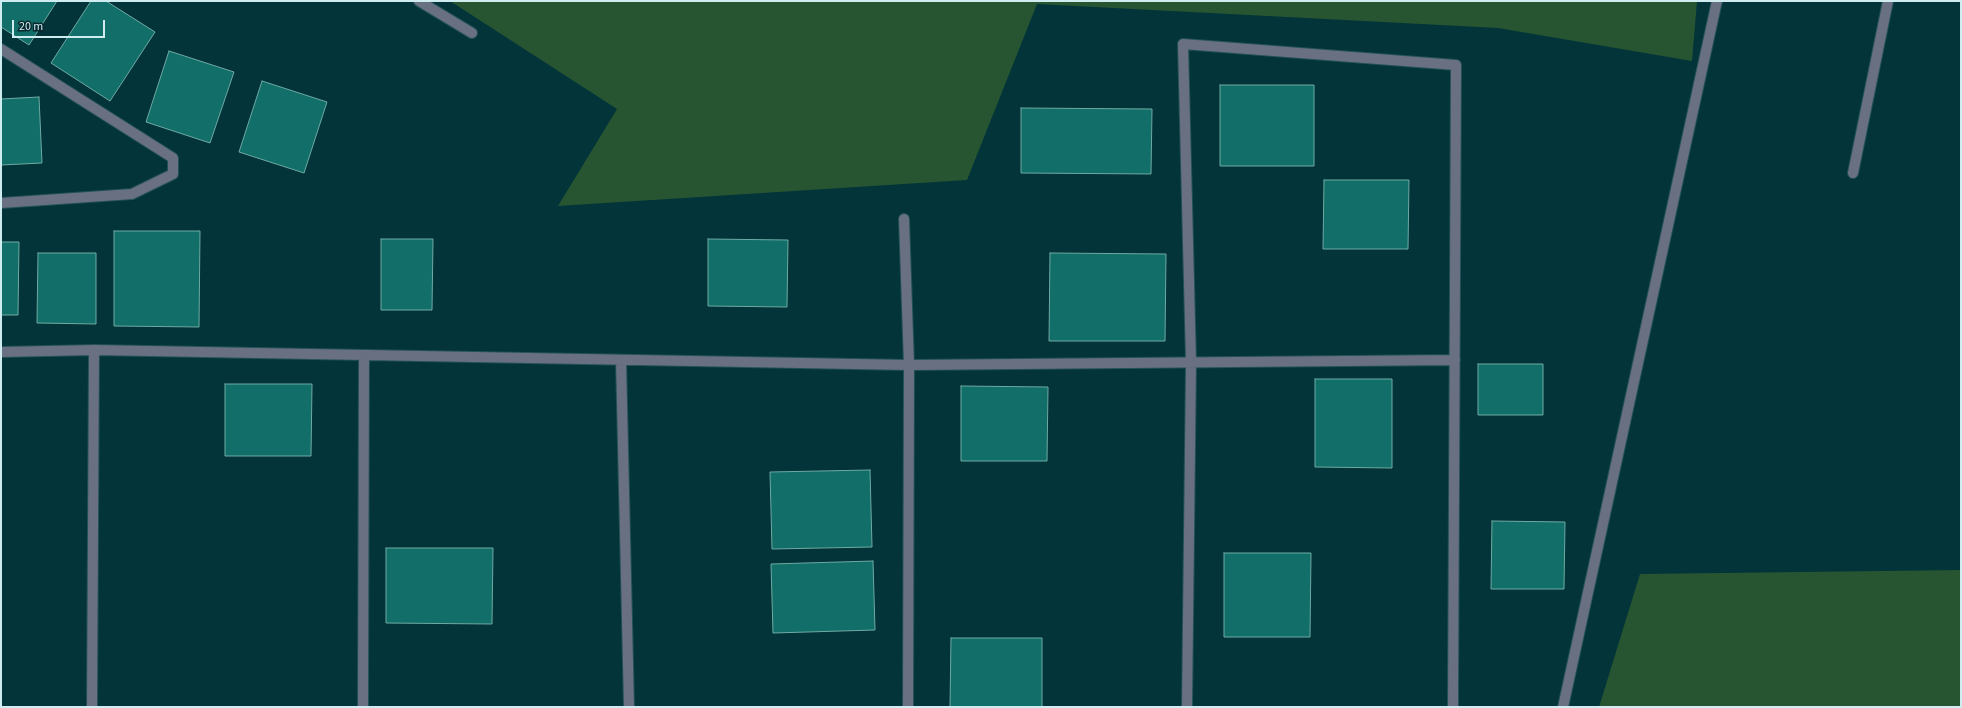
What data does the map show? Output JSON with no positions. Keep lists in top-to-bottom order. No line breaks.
{"scale_bar":"20 m"}
